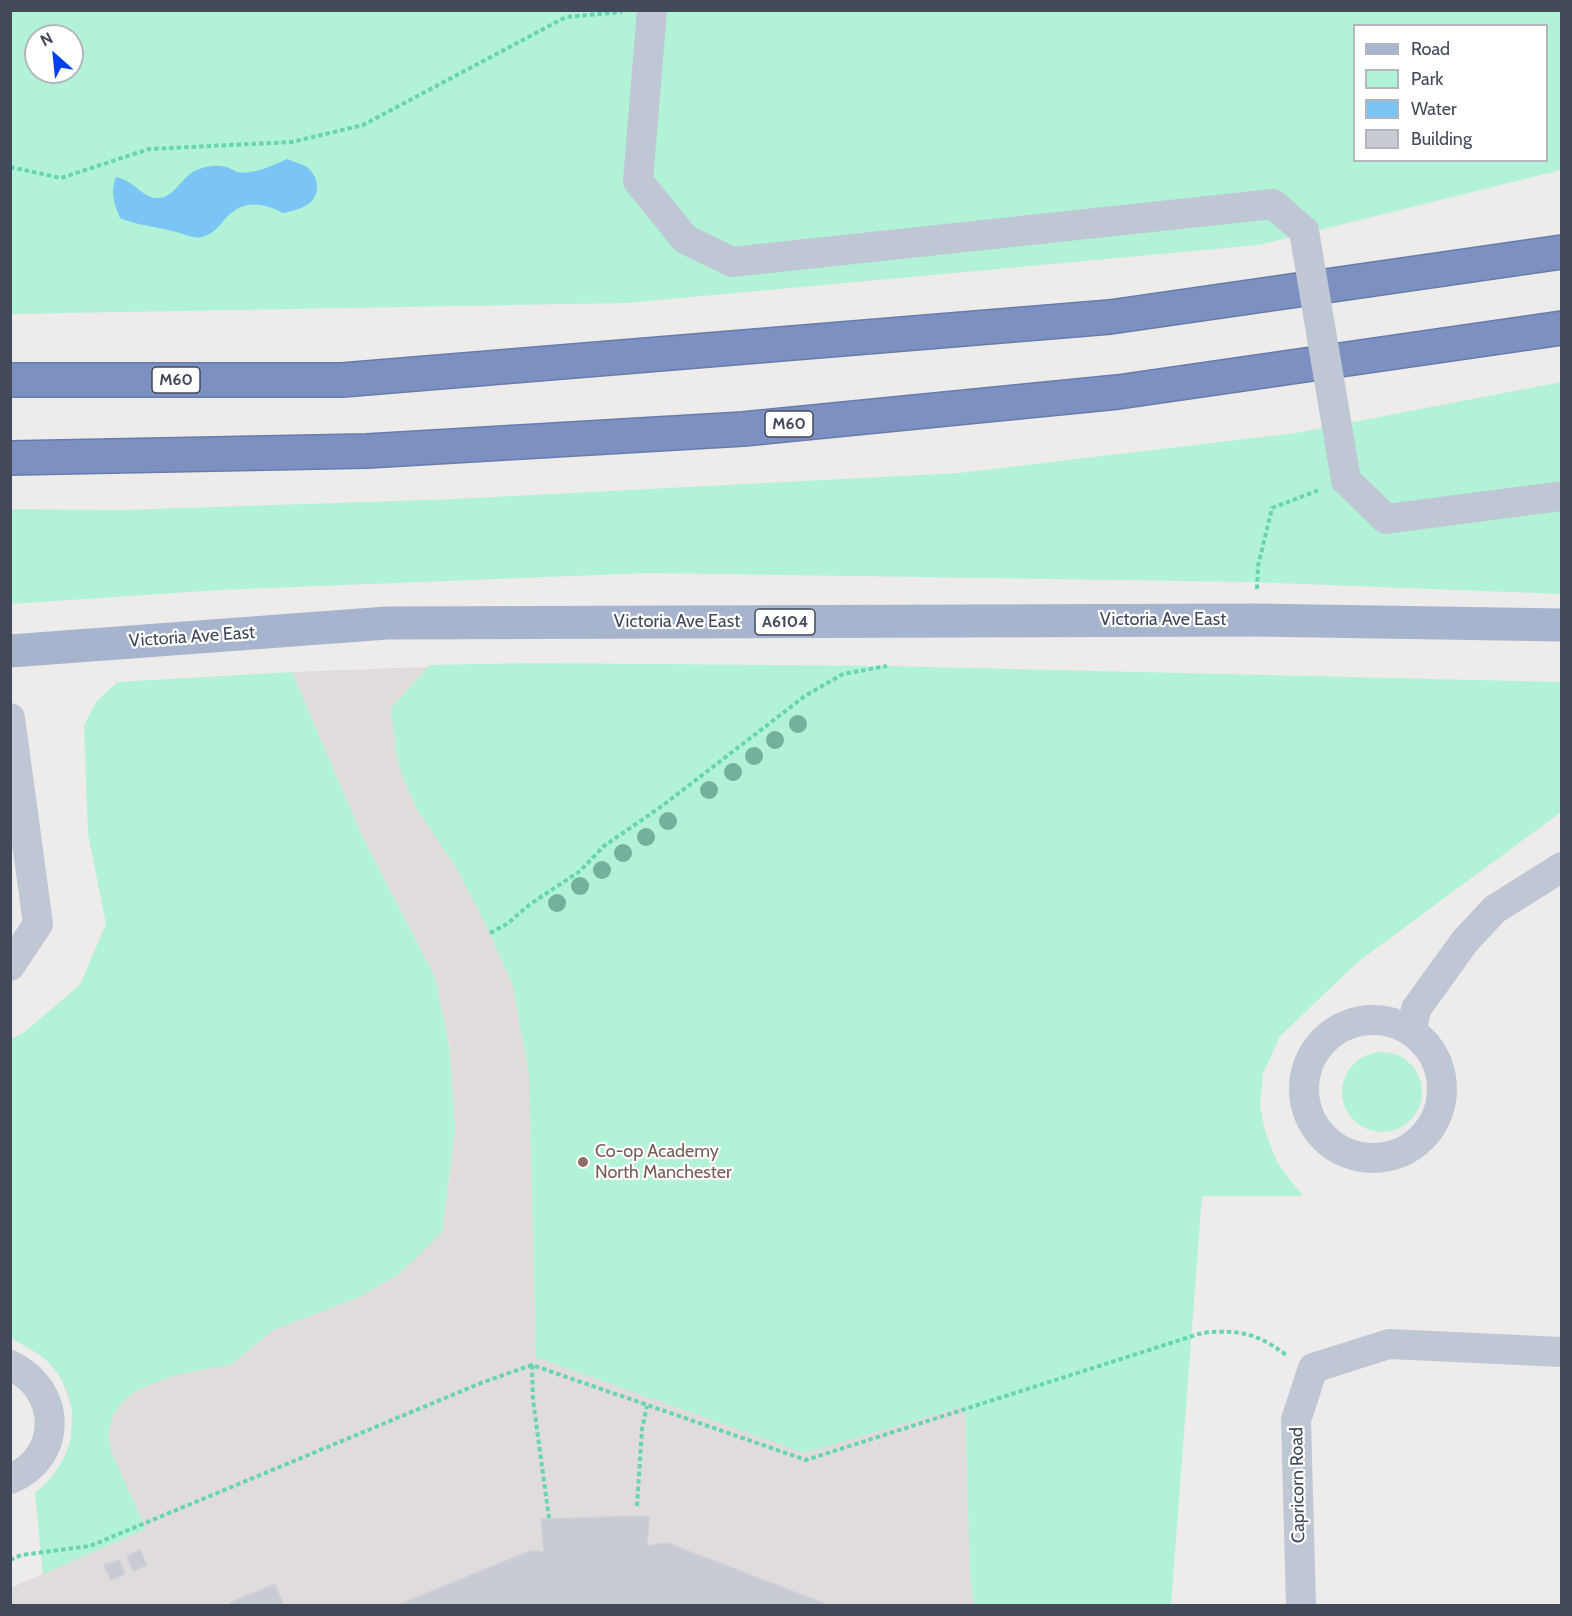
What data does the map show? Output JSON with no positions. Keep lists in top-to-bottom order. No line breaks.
{"streets":{"highway":["M60"],"main road":["Victoria Ave East","A6104"],"street":["Capricorn Road"]},"places":["Co-op Academy North Manchester"],"legend":["Road","Park","Water","Building"],"north":"top left"}
